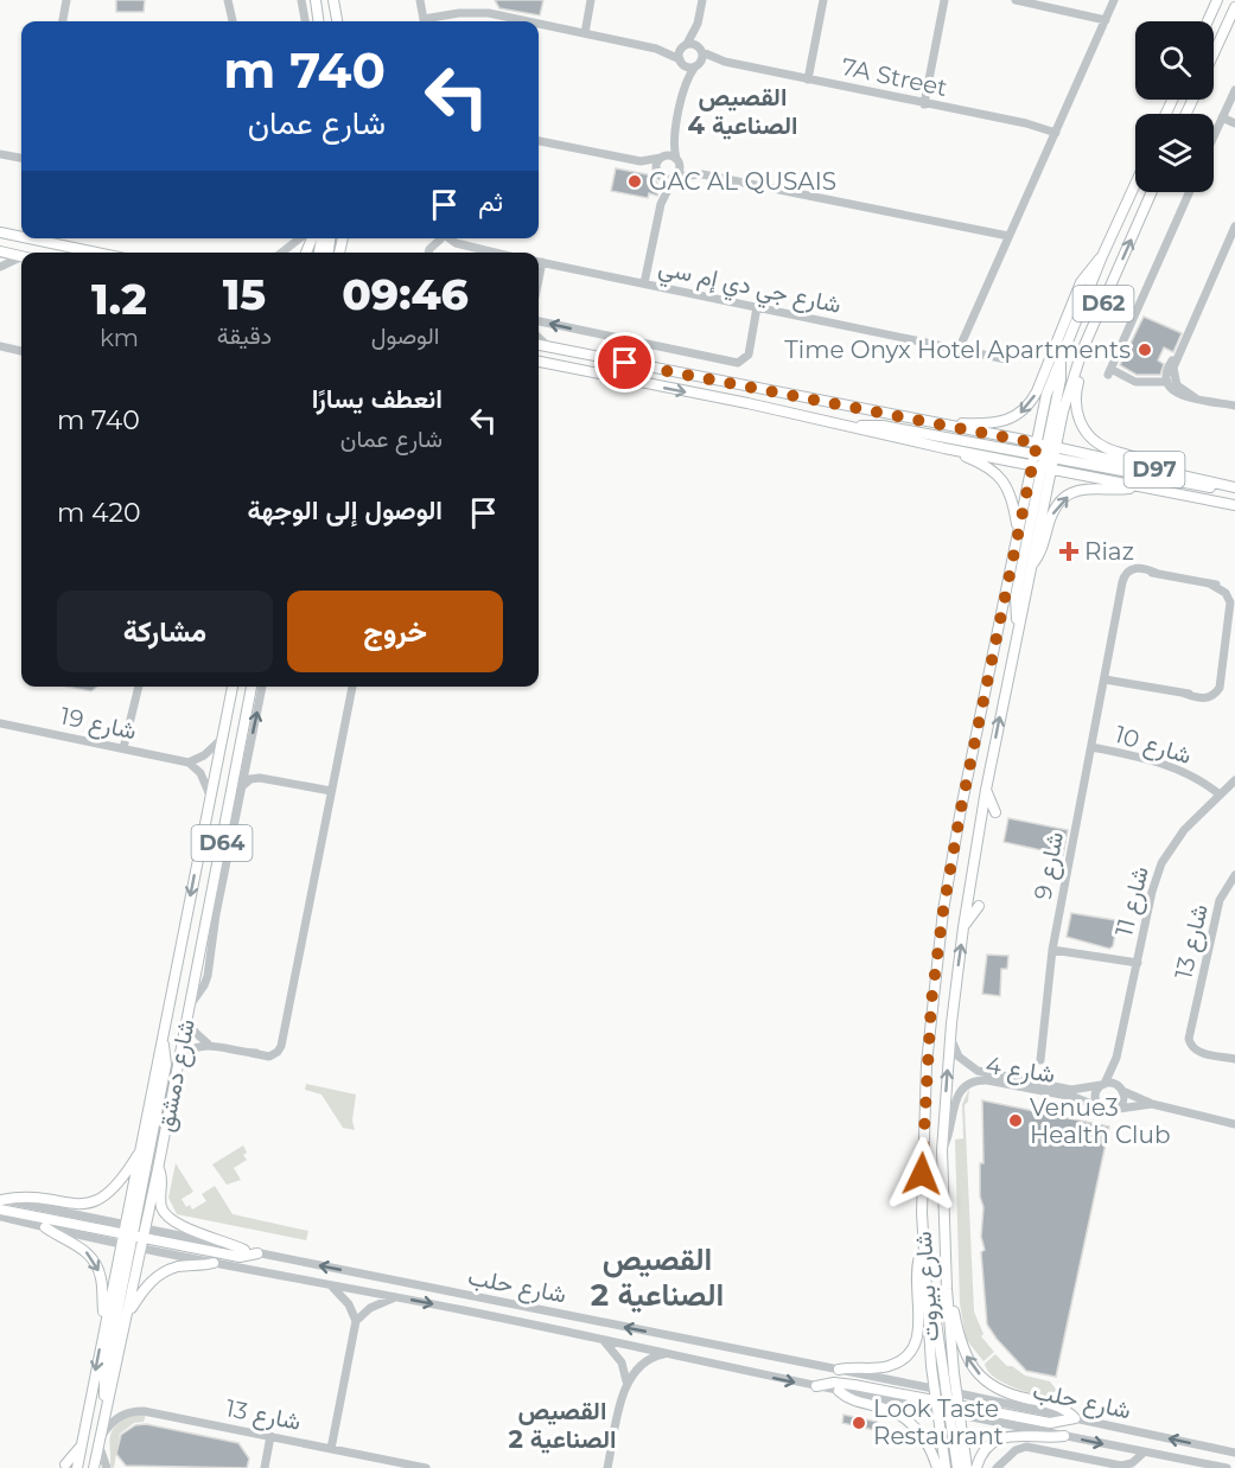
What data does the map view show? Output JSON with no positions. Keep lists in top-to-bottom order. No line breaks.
{"streets":{"main road":["D62","D97","D64","شارع دمشق","شارع بيروت"],"street":["7A Street","شارع جي دي إم سي","شارع 19","شارع 10","شارع 9","شارع 11","شارع 13","شارع 4","شارع حلب"]},"crossings":[["D62","D97"],["D62","شارع بيروت"],["D97","شارع بيروت"],["شارع 10","شارع 9"],["شارع 10","شارع 11"],["شارع 11","شارع 4"],["شارع 13","شارع دمشق"],["شارع 4","شارع بيروت"],["شارع دمشق","شارع حلب"],["شارع حلب","شارع بيروت"]],"districts":["القصيص الصناعية 4","القصيص الصناعية 2","القصيص الصناعية 2"],"places":{"other":["GAC AL QUSAIS","Time Onyx Hotel Apartments","Venue3 Health Club","Look Taste Restaurant"],"health":["Riaz"]},"page":{"turn":["740 m","شارع عمان"],"then":"ثم","eta":["09:46","الوصول","15","دقيقة","1.2","km"],"list":[{"name":"انعطف يسارًا","note":"شارع عمان","value":"740 m"},{"name":"الوصول إلى الوجهة","value":"420 m"}],"buttons":["خروج","مشاركة"]}}
